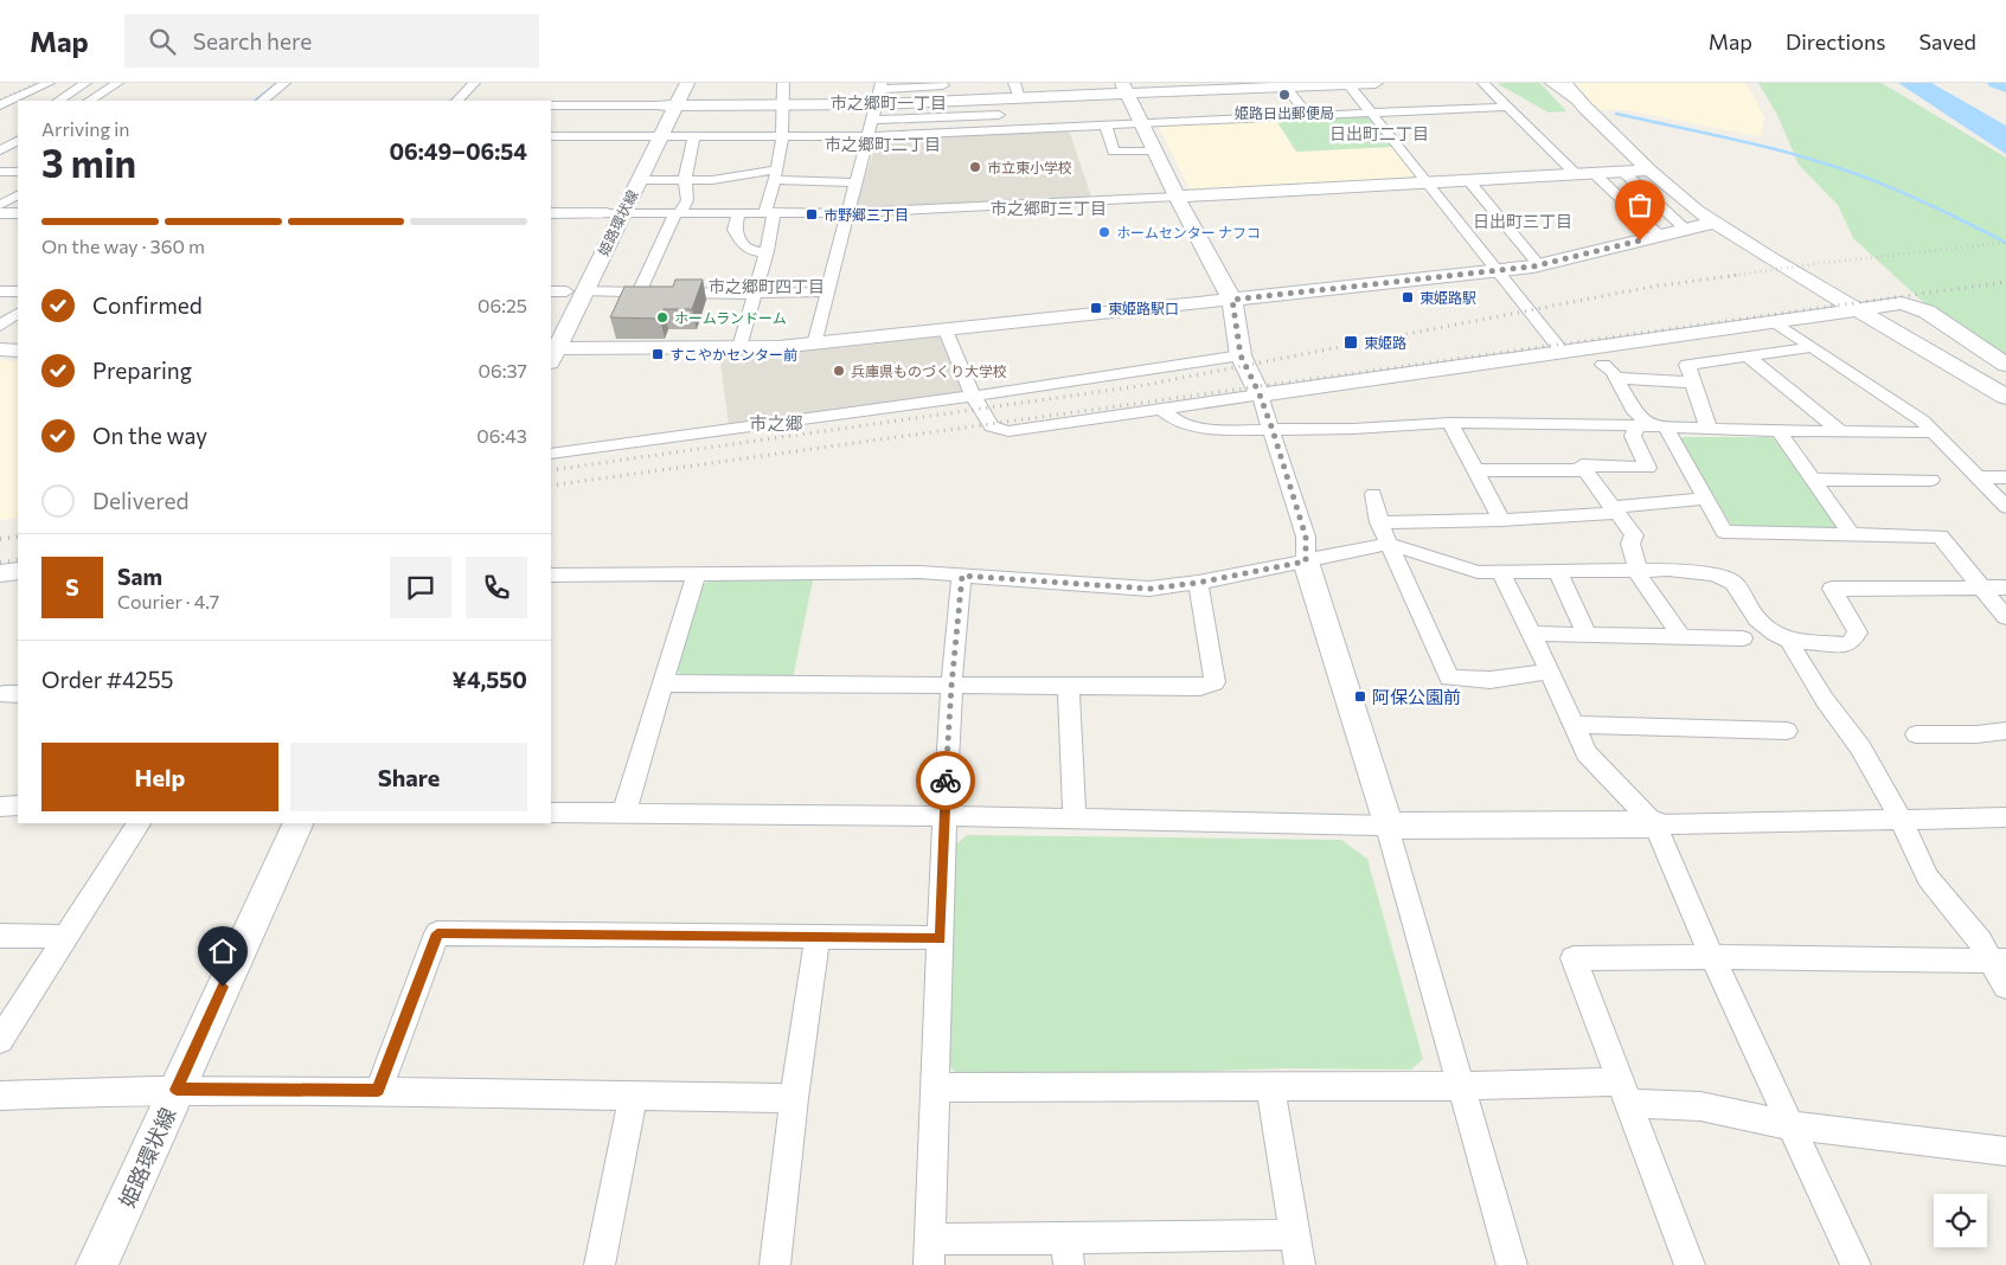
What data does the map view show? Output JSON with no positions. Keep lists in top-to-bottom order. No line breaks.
{"streets":{"street":["姫路環状線"]},"districts":["市之郷町一丁目","日出町二丁目","市之郷町二丁目","市之郷町三丁目","日出町三丁目","市之郷町四丁目","市之郷"],"places":{"other":["姫路日出郵便局","市立東小学校","ホームセンター ナフコ","ホームランドーム","兵庫県ものづくり大学校"],"transit":["市野郷三丁目","東姫路駅","東姫路駅口","東姫路","すこやかセンター前","阿保公園前"]},"page":{"header":"Map","search":"Search here","nav":["Map","Directions","Saved"],"heading":["3 min","Arriving in","06:49–06:54"],"panel":["Sam","Courier · 4.7","Order #4255","¥4,550"],"bar":"On the way · 360 m","list":[["Confirmed","06:25"],["Preparing","06:37"],["On the way","06:43"],"Delivered"],"round":"S","buttons":["Help","Share"]}}
